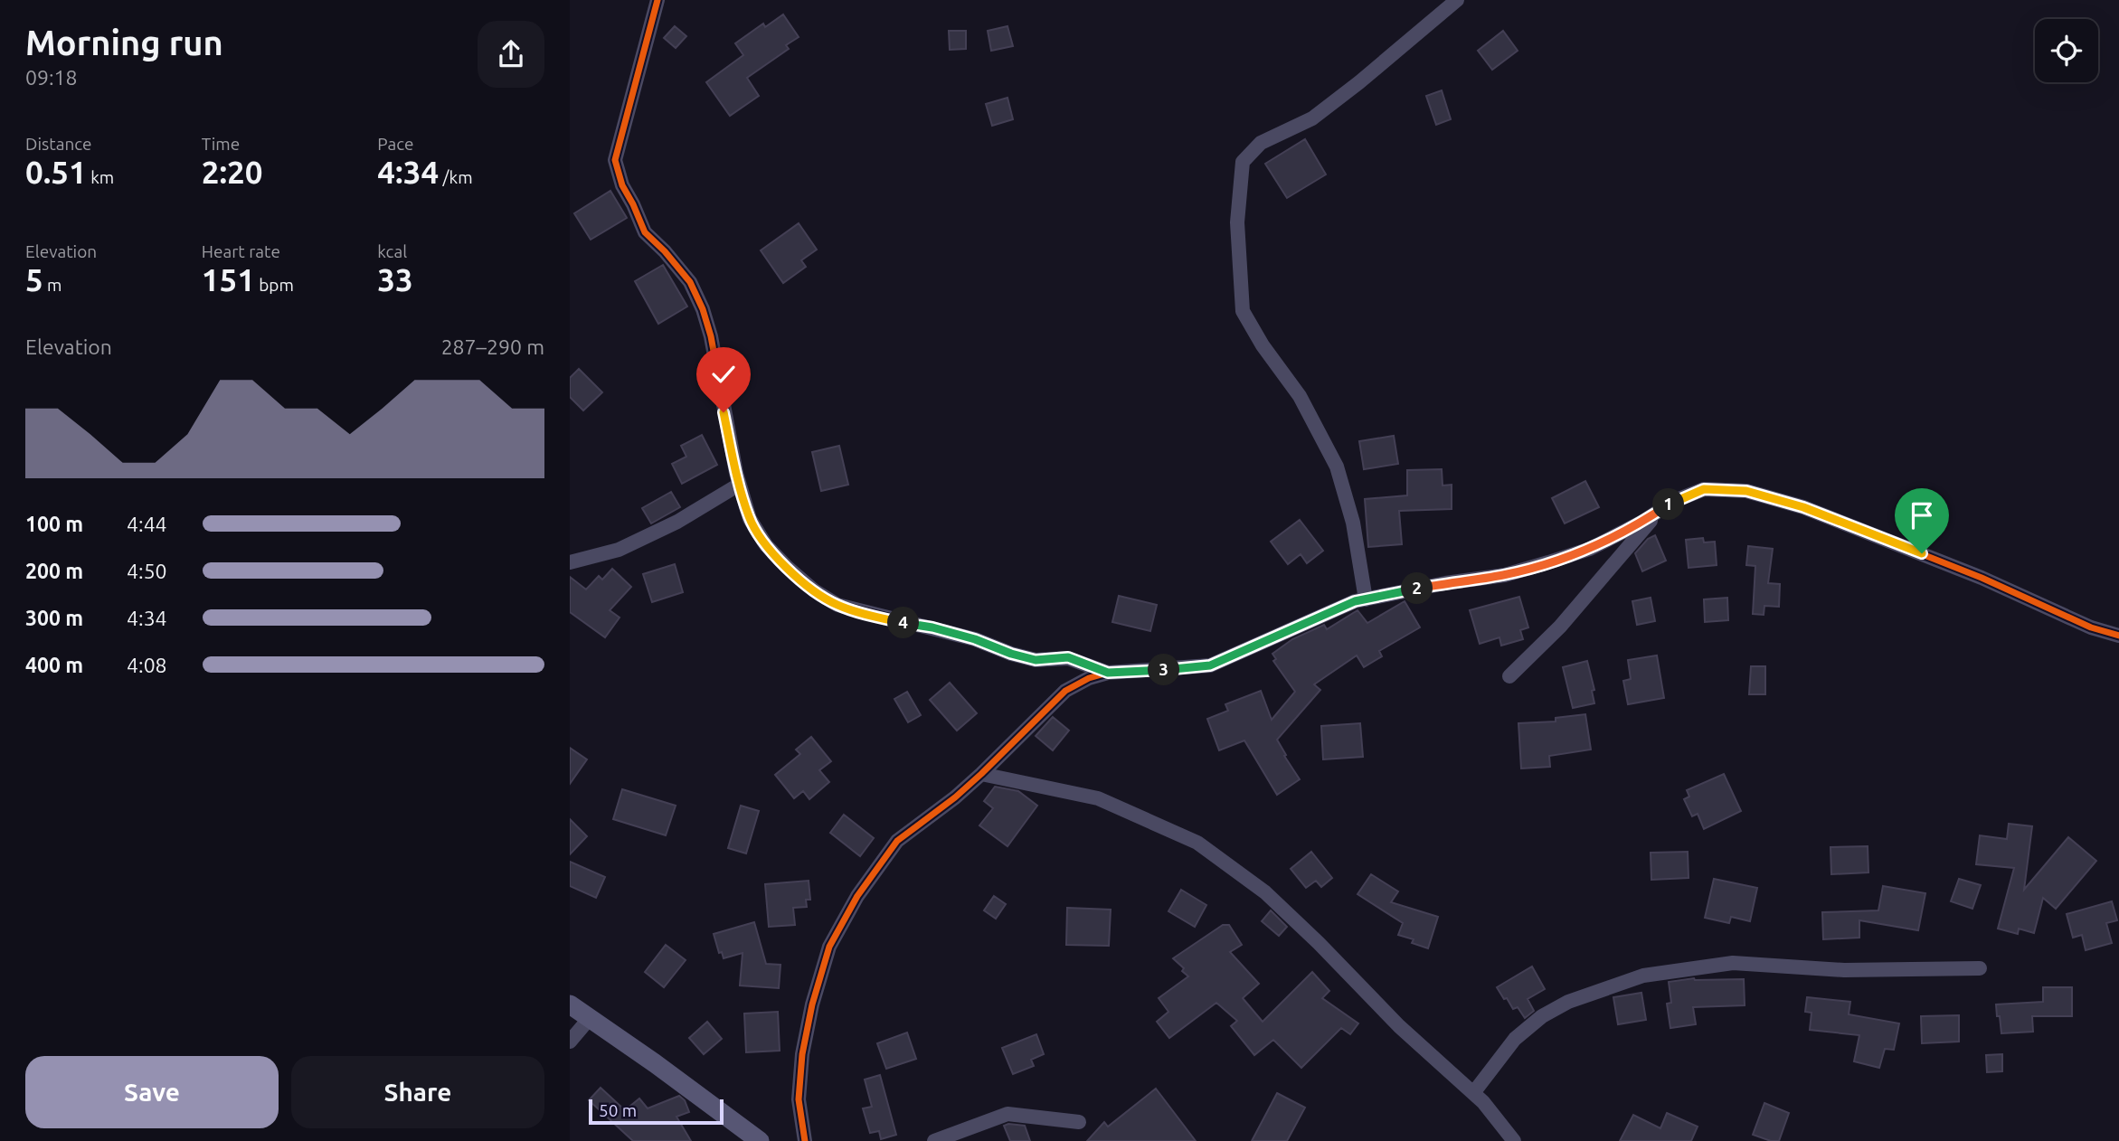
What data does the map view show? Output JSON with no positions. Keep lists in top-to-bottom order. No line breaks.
{"scale_bar":"50 m","page":{"heading":["Morning run","09:18"],"stats":[["Distance","0.51 km"],["Time","2:20"],["Pace","4:34 /km"],["Elevation","5 m"],["Heart rate","151 bpm"],["kcal","33"]],"chart":["Elevation","287–290 m"],"pins":["1","2","4","3"],"list":[{"name":"100 m","note":"4:44"},{"name":"200 m","note":"4:50"},{"name":"300 m","note":"4:34"},{"name":"400 m","note":"4:08"}],"buttons":["Save","Share"],"scale":"50 m"}}
